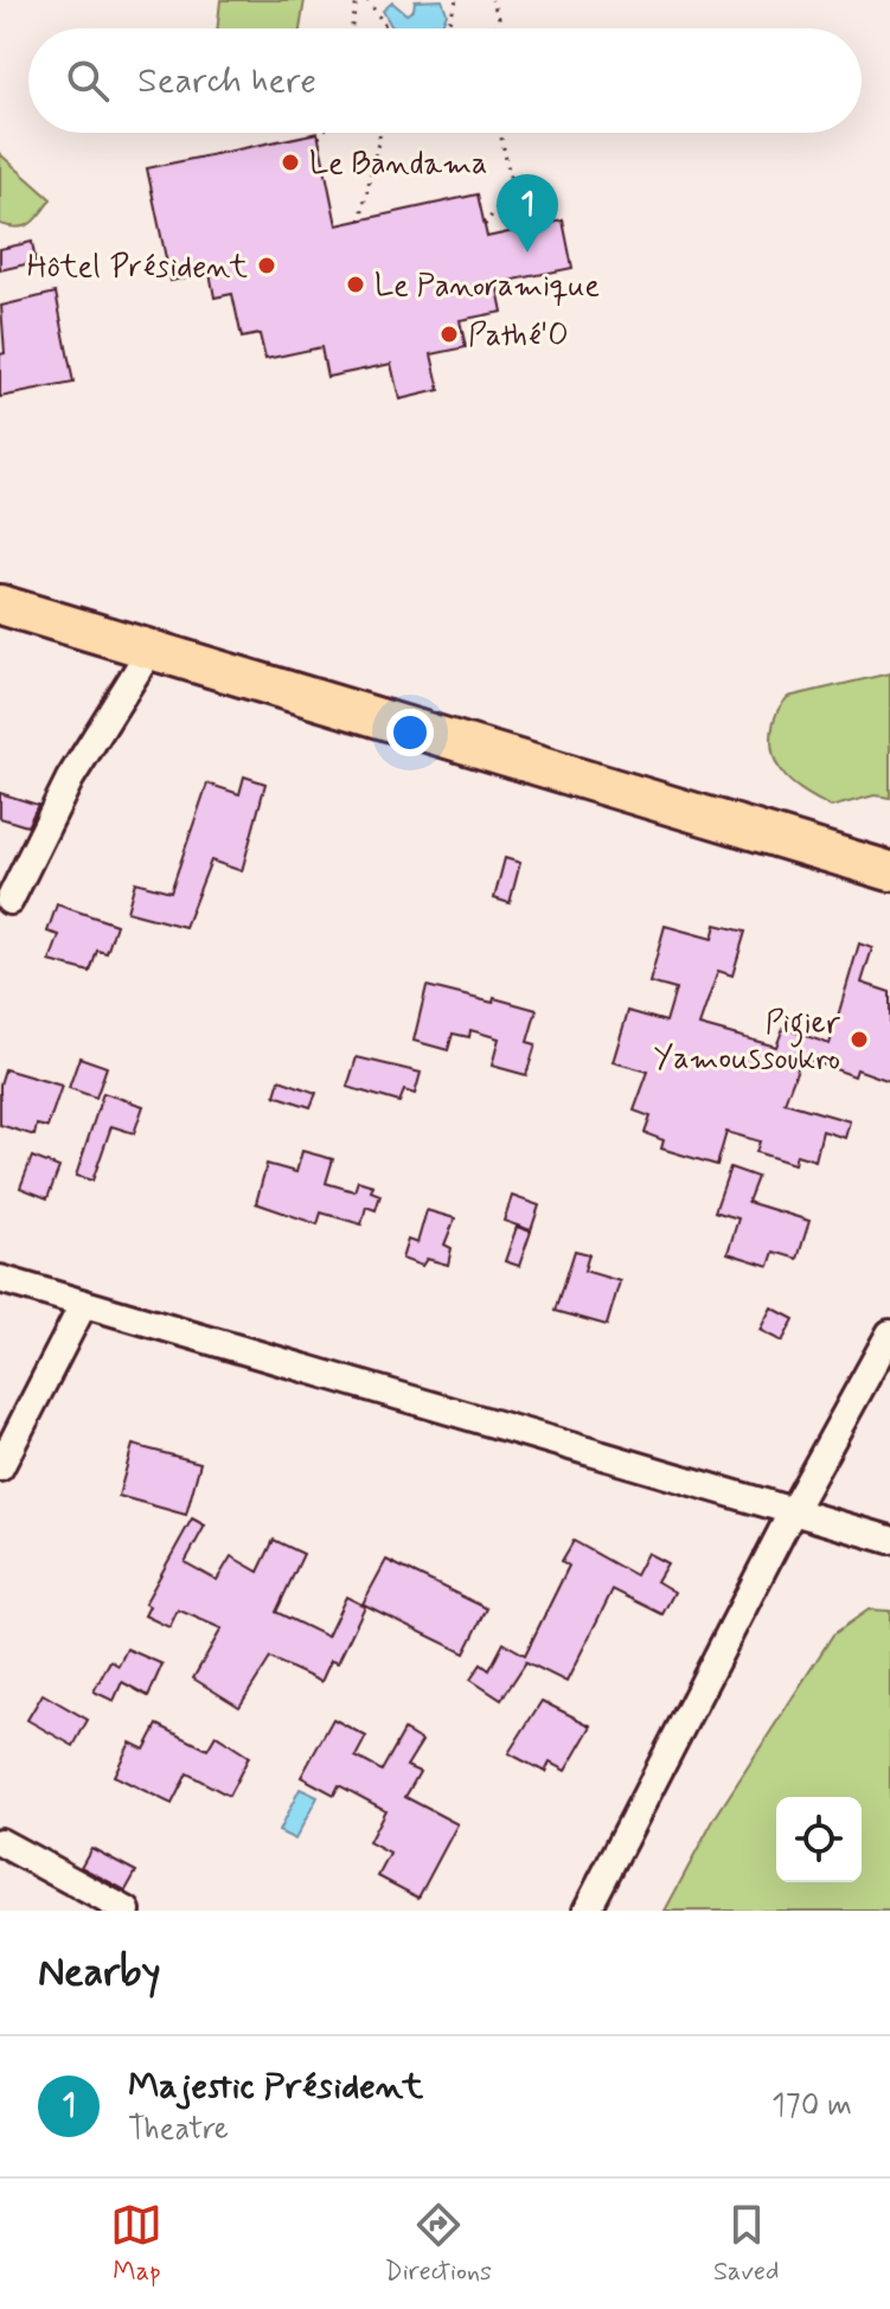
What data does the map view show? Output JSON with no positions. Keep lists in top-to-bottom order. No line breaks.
{"places":["Le Bandama","Hôtel Président","Le Panoramique","Pathé'O","Pigier Yamoussoukro"],"page":{"search":"Search here","pins":"1","heading":"Nearby","list":[{"mark":"1","name":"Majestic Président","note":"Theatre","value":"170 m"}],"nav":["Map","Directions","Saved"]}}
